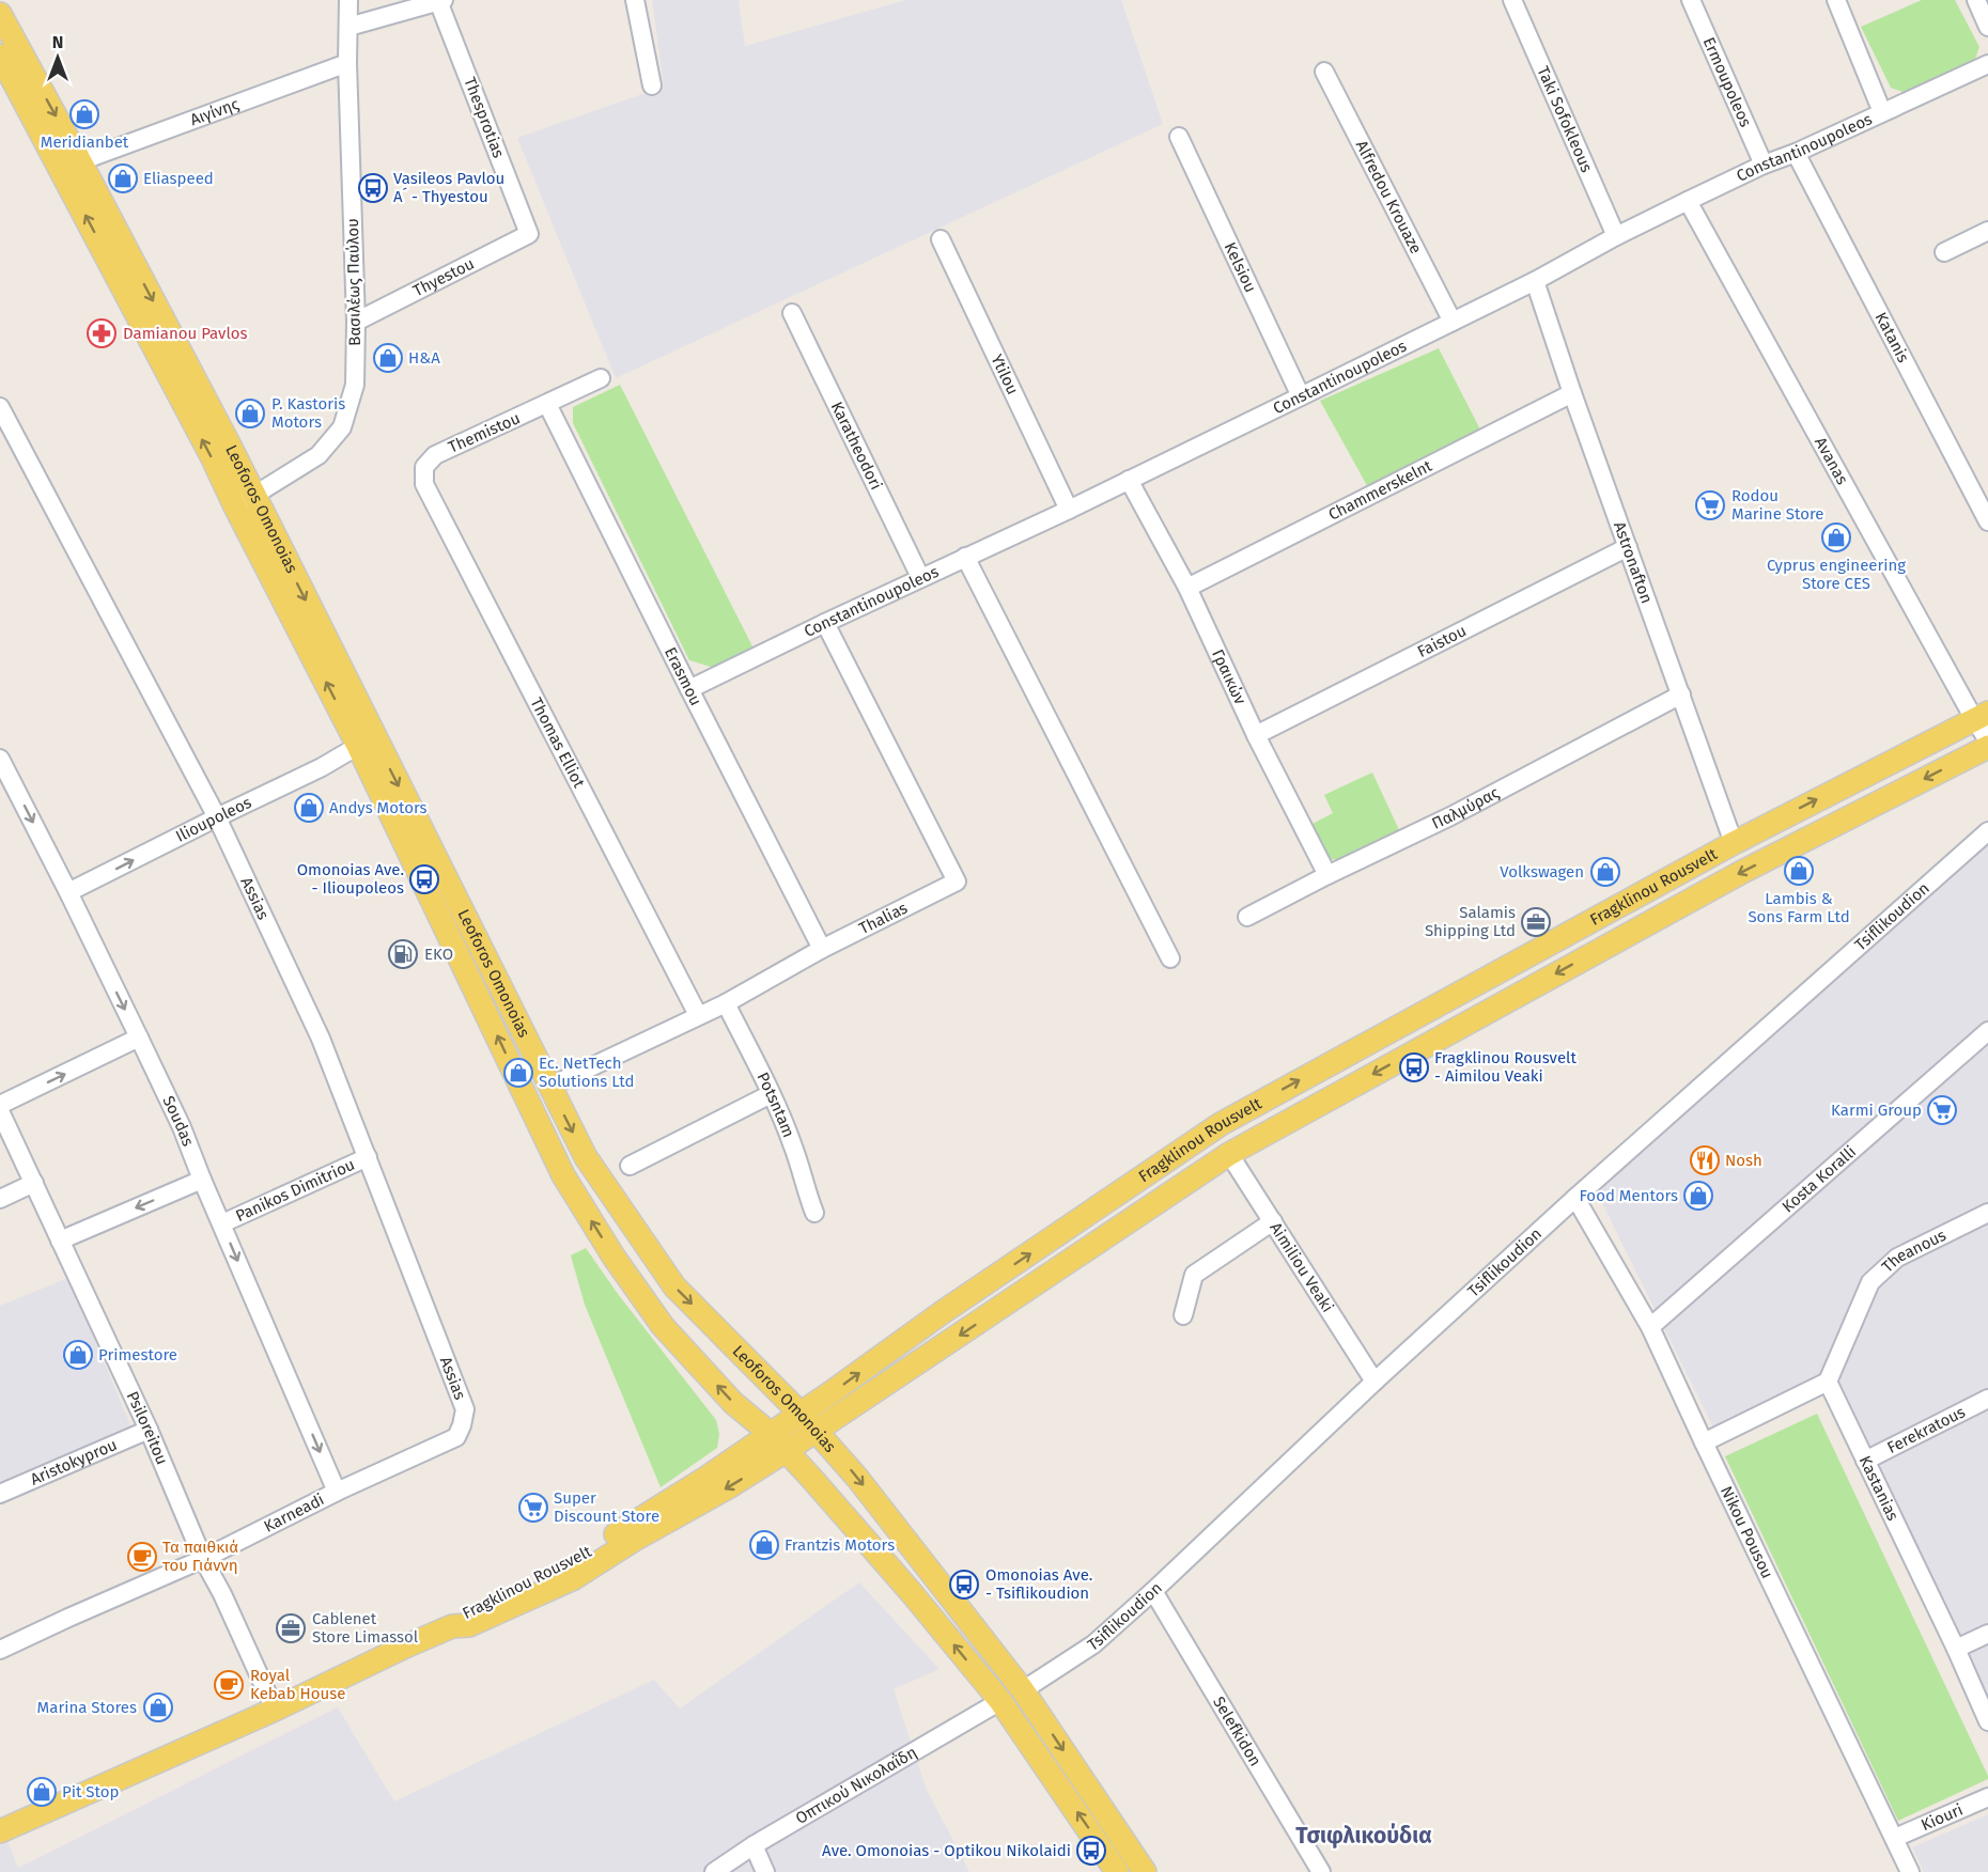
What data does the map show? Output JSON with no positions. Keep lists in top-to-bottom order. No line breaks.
{"streets":{"main road":["Leoforos Omonoias","Fragklinou Rousvelt"],"street":["Ermoupoleos","Αιγίνης","Thesprotias","Taki Sofokleous","Constantinoupoleos","Alfredou Krouaze","Kelsiou","Thyestou","Βασιλέως Παύλου","Katanis","Ytilou","Themistou","Karatheodori","Avanas","Chammerskelnt","Astronafton","Faistou","Erasmou","Γραικών","Thomas Elliot","Παλμύρας","Ilioupoleos","Assias","Tsiflikoudion","Thalias","Potsntam","Soudas","Kosta Koralli","Panikos Dimitriou","Theanous","Aimiliou Veaki","Psiloreitou","Ferekratous","Aristokyprou","Kastanias","Karneadi","Nikou Pousou","Selefkidon","Οπτικού Νικολαΐδη","Kiouri"]},"crossings":[["Ermoupoleos","Constantinoupoleos"],["Αιγίνης","Βασιλέως Παύλου"],["Αιγίνης","Leoforos Omonoias"],["Thesprotias","Thyestou"],["Taki Sofokleous","Constantinoupoleos"],["Constantinoupoleos","Alfredou Krouaze"],["Constantinoupoleos","Kelsiou"],["Constantinoupoleos","Katanis"],["Constantinoupoleos","Ytilou"],["Constantinoupoleos","Karatheodori"],["Constantinoupoleos","Avanas"],["Constantinoupoleos","Astronafton"],["Constantinoupoleos","Erasmou"],["Constantinoupoleos","Γραικών"],["Constantinoupoleos","Thalias"],["Thyestou","Βασιλέως Παύλου"],["Βασιλέως Παύλου","Leoforos Omonoias"],["Themistou","Erasmou"],["Themistou","Thomas Elliot"],["Avanas","Fragklinou Rousvelt"],["Chammerskelnt","Astronafton"],["Chammerskelnt","Γραικών"],["Leoforos Omonoias","Ilioupoleos"],["Leoforos Omonoias","Fragklinou Rousvelt"],["Leoforos Omonoias","Tsiflikoudion"],["Leoforos Omonoias","Thalias"],["Leoforos Omonoias","Οπτικού Νικολαΐδη"],["Astronafton","Faistou"],["Astronafton","Παλμύρας"],["Astronafton","Fragklinou Rousvelt"],["Faistou","Γραικών"],["Erasmou","Thalias"],["Γραικών","Παλμύρας"],["Thomas Elliot","Thalias"],["Ilioupoleos","Assias"],["Ilioupoleos","Soudas"],["Fragklinou Rousvelt","Aimiliou Veaki"],["Fragklinou Rousvelt","Psiloreitou"],["Assias","Panikos Dimitriou"],["Assias","Karneadi"],["Tsiflikoudion","Aimiliou Veaki"],["Tsiflikoudion","Nikou Pousou"],["Tsiflikoudion","Selefkidon"],["Thalias","Potsntam"],["Soudas","Panikos Dimitriou"],["Soudas","Karneadi"],["Kosta Koralli","Nikou Pousou"],["Theanous","Kastanias"],["Psiloreitou","Aristokyprou"],["Psiloreitou","Karneadi"],["Ferekratous","Kastanias"],["Nikou Pousou","Kiouri"]],"one_way":["Ilioupoleos","Soudas"],"districts":["Τσιφλικούδια"],"places":{"shop":["Meridianbet","Eliaspeed","H&A","P. Kastoris Motors","Cyprus engineering Store CES","Andys Motors","Lambis & Sons Farm Ltd","Volkswagen","Ec. NetTech Solutions Ltd","Food Mentors","Primestore","Frantzis Motors","Marina Stores","Pit Stop"],"bus stop":["Vasileos Pavlou A´ - Thyestou","Omonoias Ave. - Ilioupoleos","Fragklinou Rousvelt - Aimilou Veaki","Omonoias Ave. - Tsiflikoudion","Ave. Omonoias - Optikou Nikolaidi"],"pharmacy":["Damianou Pavlos"],"supermarket":["Rodou Marine Store","Karmi Group","Super Discount Store"],"office":["Salamis Shipping Ltd","Cablenet Store Limassol"],"fuel station":["EKO"],"restaurant":["Nosh"],"cafe":["Τα παιθκιά του Γιάννη","Royal Kebab House"]},"north":"top"}
